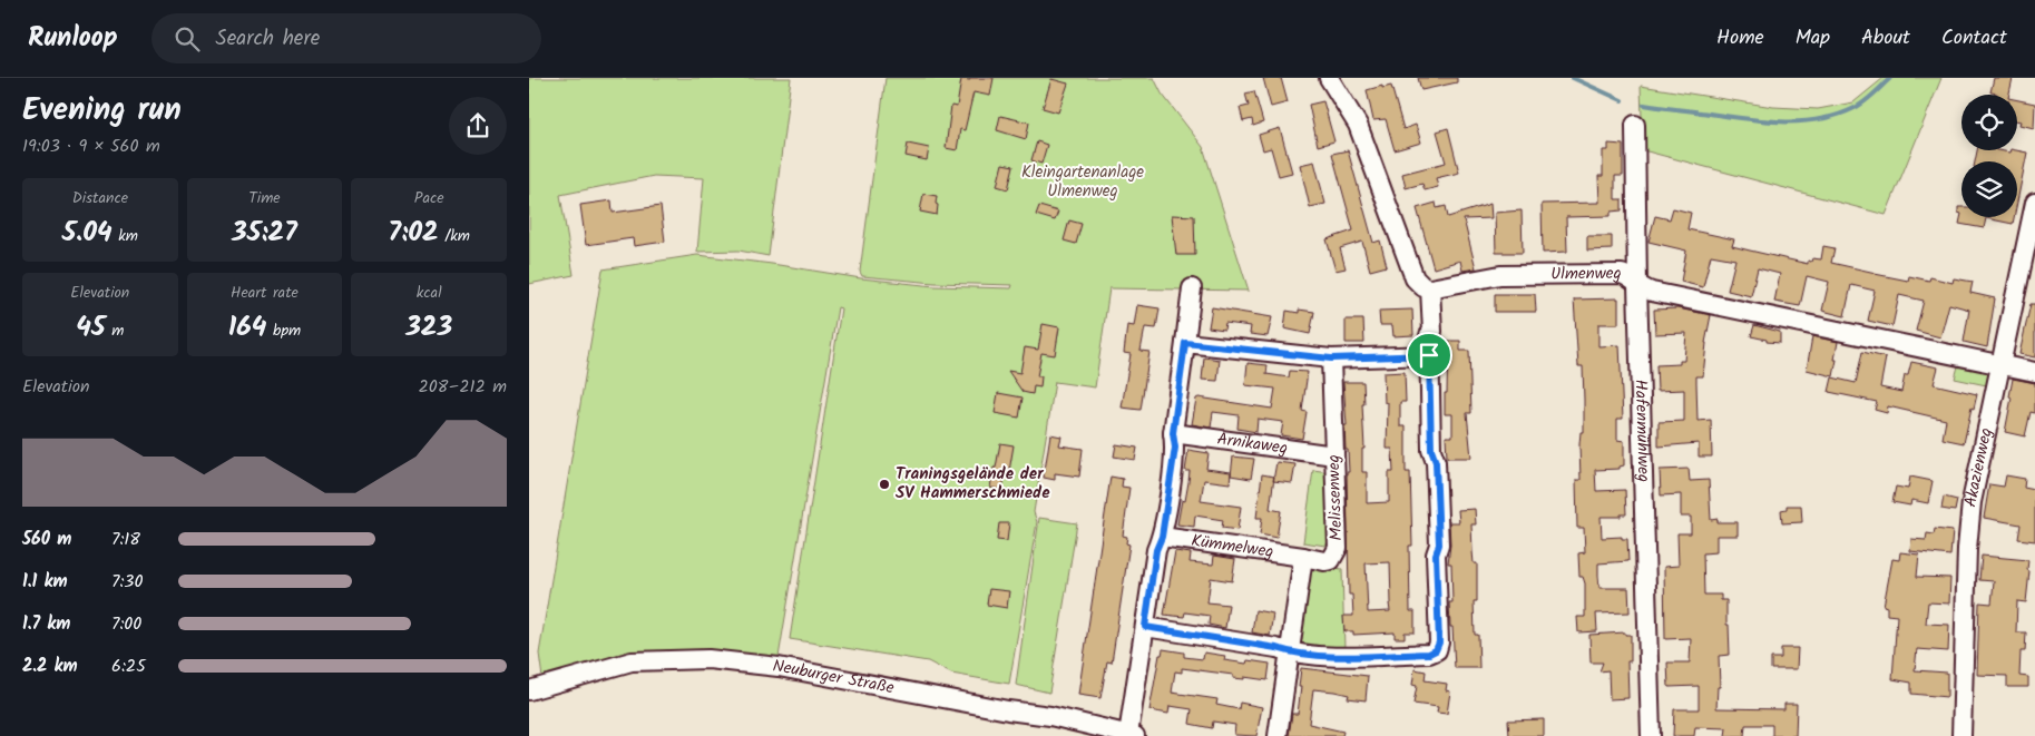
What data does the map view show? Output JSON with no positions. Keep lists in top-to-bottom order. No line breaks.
{"streets":{"street":["Ulmenweg","Hafenmühlweg","Arnikaweg","Akazienweg","Melissenweg","Kümmelweg","Neuburger Straße"]},"crossings":[["Ulmenweg","Hafenmühlweg"],["Ulmenweg","Akazienweg"],["Arnikaweg","Melissenweg"],["Melissenweg","Kümmelweg"]],"parks":["Kleingartenanlage Ulmenweg"],"places":["Traningsgelände der SV Hammerschmiede"],"page":{"header":"Runloop","search":"Search here","nav":["Home","Map","About","Contact"],"heading":["Evening run","19:03 · 9 × 560 m"],"stats":[["Distance","5.04 km"],["Time","35:27"],["Pace","7:02 /km"],["Elevation","45 m"],["Heart rate","164 bpm"],["kcal","323"]],"chart":["Elevation","208–212 m"],"list":[{"name":"560 m","note":"7:18"},{"name":"1.1 km","note":"7:30"},{"name":"1.7 km","note":"7:00"},{"name":"2.2 km","note":"6:25"}]}}
